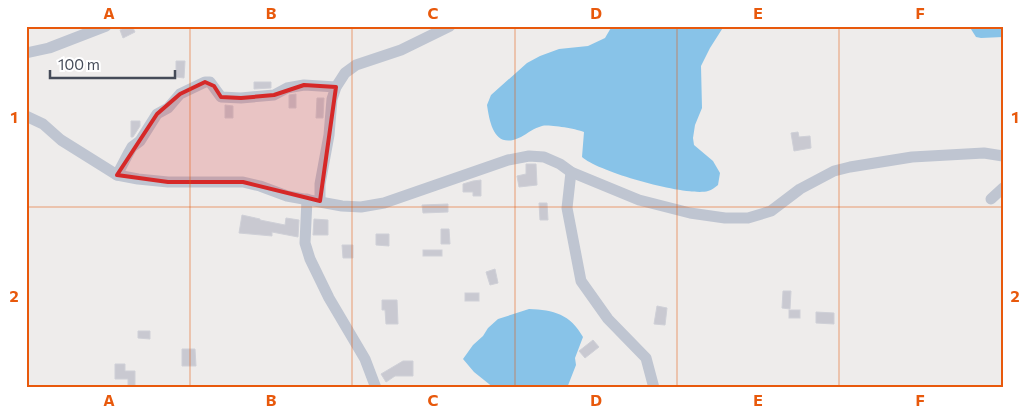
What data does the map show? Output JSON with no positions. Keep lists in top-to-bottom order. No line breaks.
{"scale_bar":"100 m","grid":{"columns":["A","B","C","D","E","F"],"rows":["1","2"]}}
